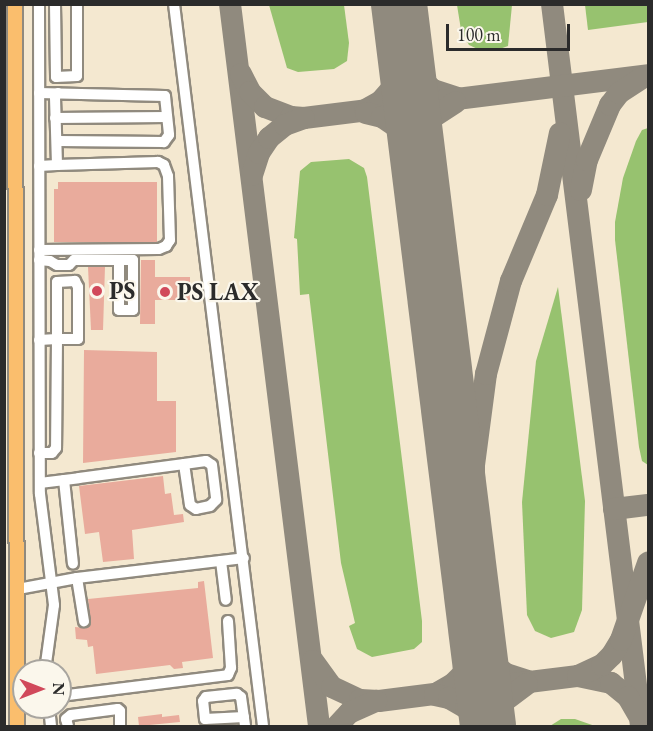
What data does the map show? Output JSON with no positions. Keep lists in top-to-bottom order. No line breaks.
{"places":["PS","PS LAX"],"scale_bar":"100 m","north":"right"}
